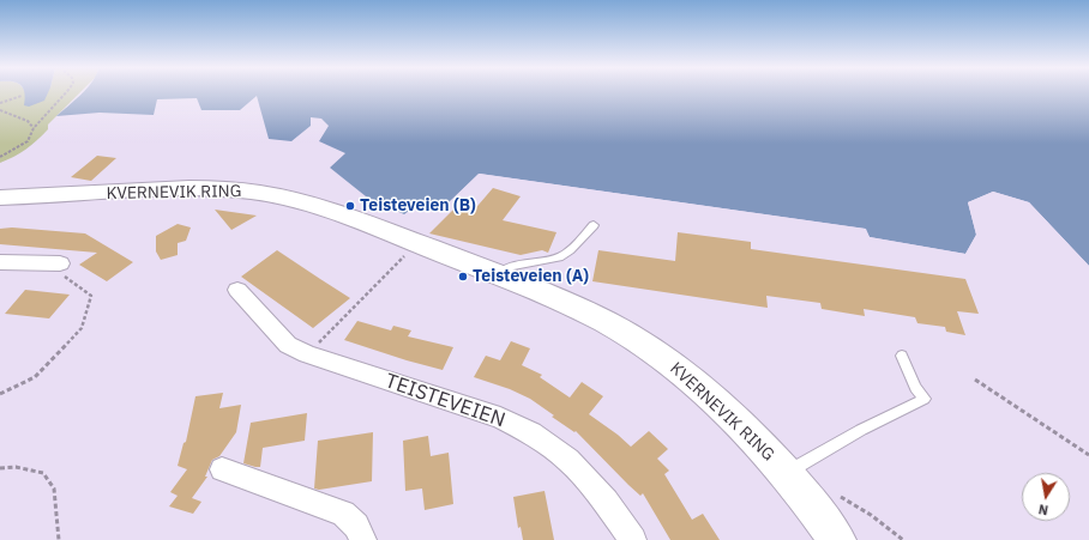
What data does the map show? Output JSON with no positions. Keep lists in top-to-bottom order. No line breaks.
{"streets":{"main road":["KVERNEVIK RING"],"street":["TEISTEVEIEN"]},"places":["Teisteveien (B)","Teisteveien (A)"],"north":"bottom"}
